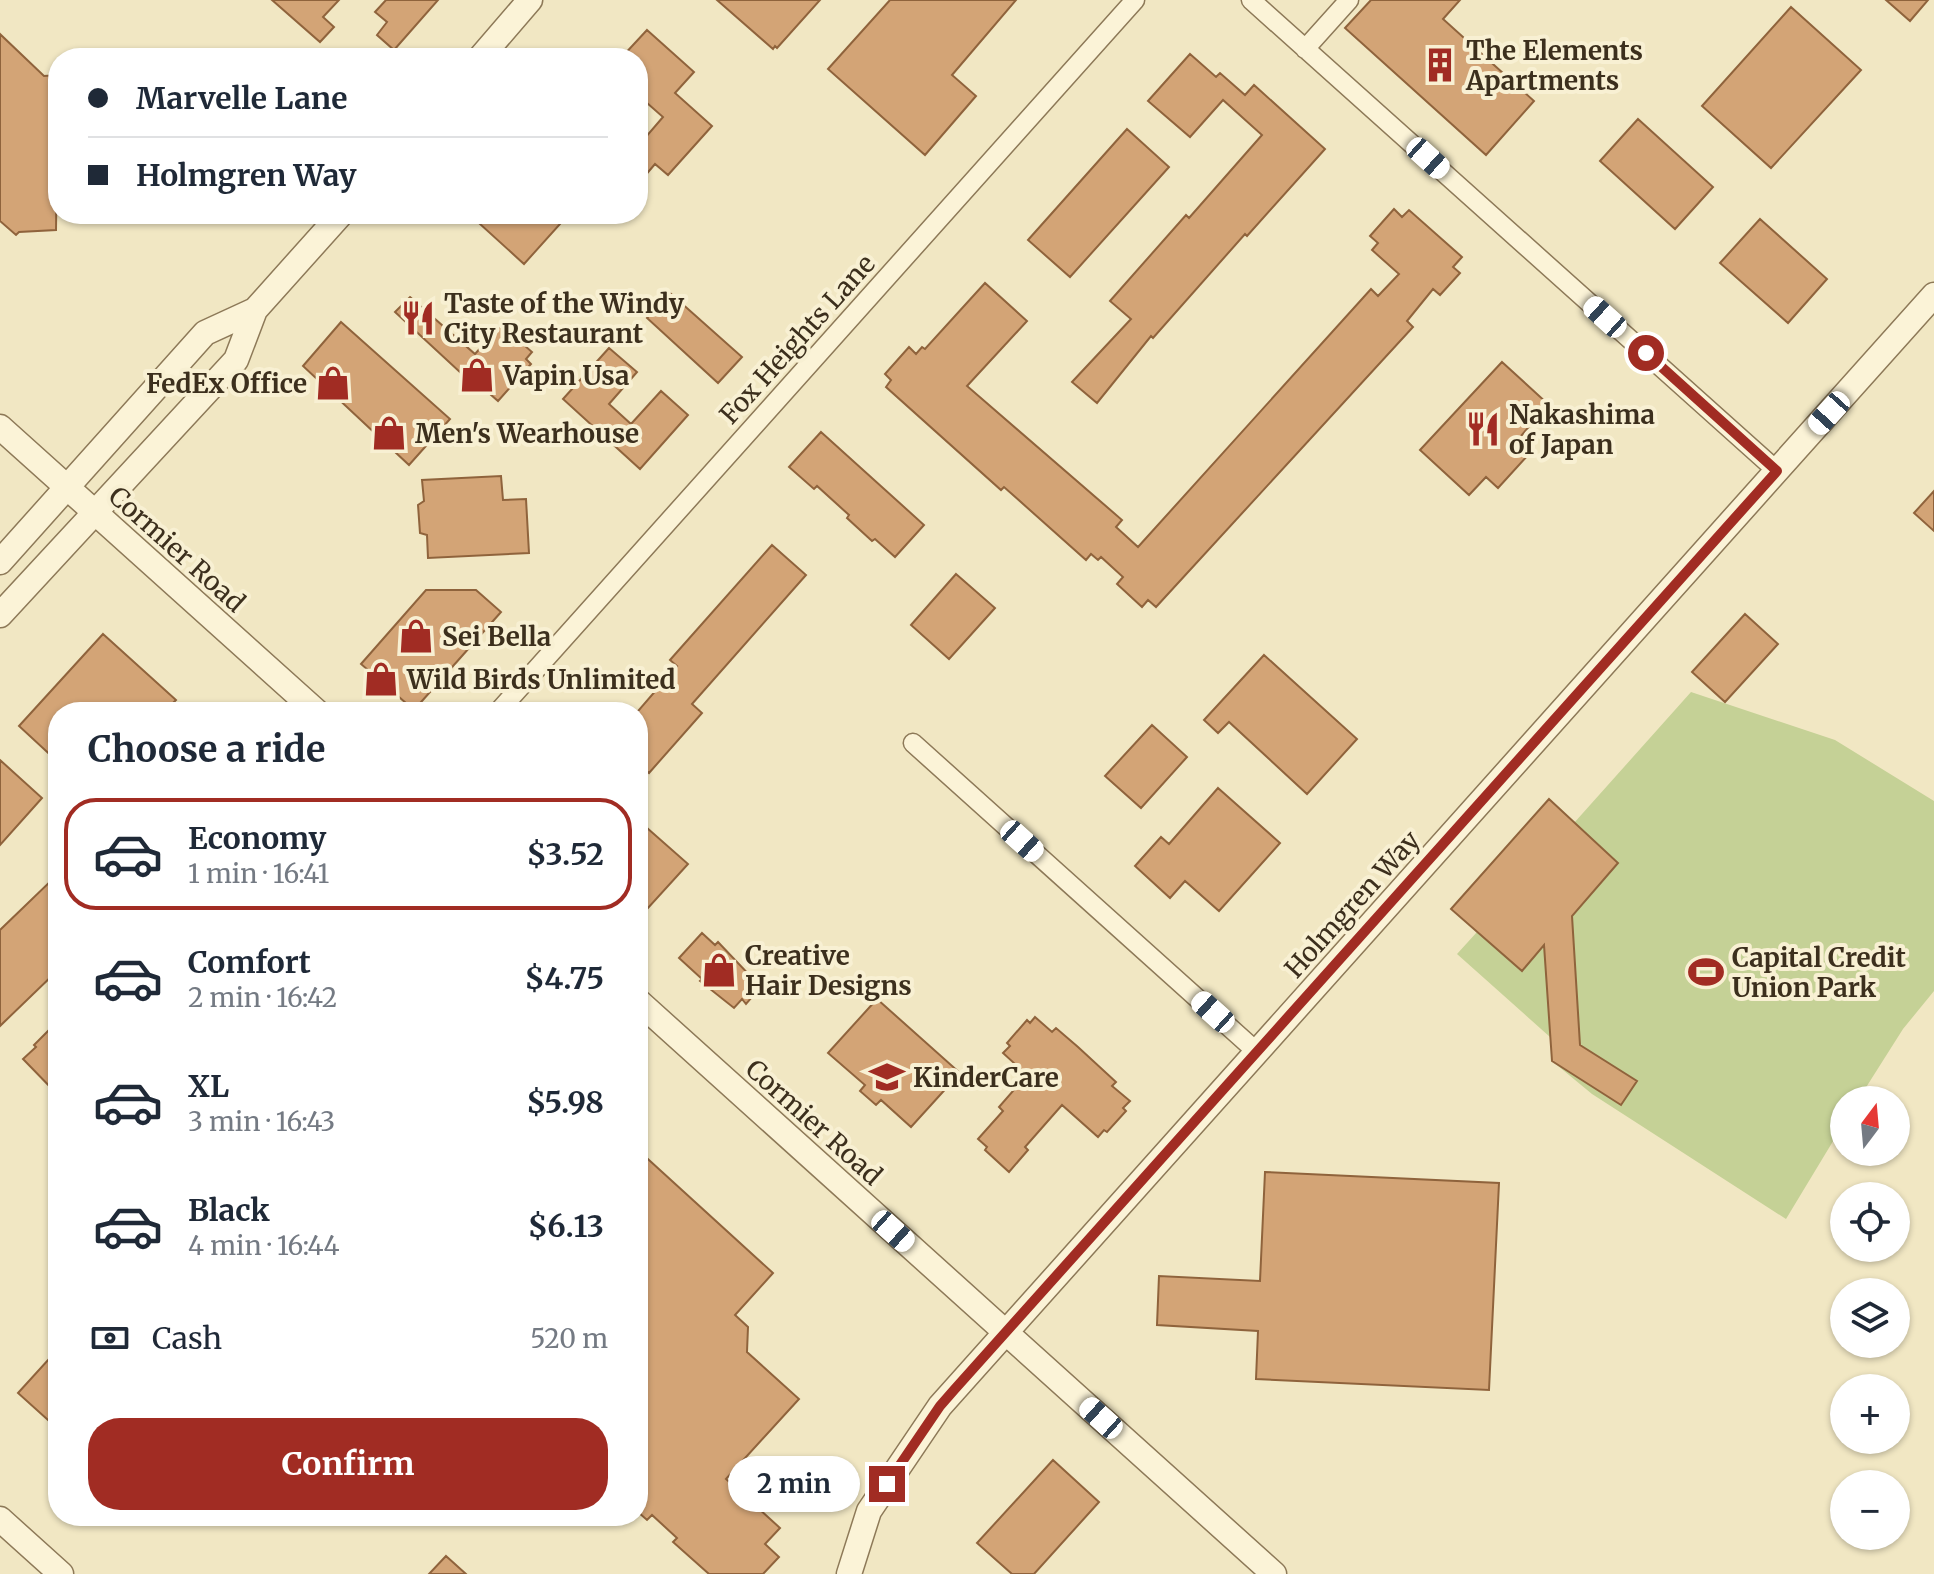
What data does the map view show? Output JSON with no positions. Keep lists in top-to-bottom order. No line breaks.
{"streets":{"street":["Fox Heights Lane","Cormier Road","Holmgren Way"]},"crossings":[["Cormier Road","Holmgren Way"]],"places":{"building":["The Elements Apartments"],"restaurant":["Taste of the Windy City Restaurant","Nakashima of Japan"],"shop":["Vapin Usa","FedEx Office","Men's Wearhouse","Sei Bella","Wild Birds Unlimited","Creative Hair Designs"],"sports":["Capital Credit Union Park"],"school or university":["KinderCare"]},"north":"top","page":{"banner":["Marvelle Lane","Holmgren Way"],"heading":"Choose a ride","list":[{"name":"Economy","note":"1 min · 16:41","value":"$3.52"},{"name":"Comfort","note":"2 min · 16:42","value":"$4.75"},{"name":"XL","note":"3 min · 16:43","value":"$5.98"},{"name":"Black","note":"4 min · 16:44","value":"$6.13"}],"map_buttons":["+","−"],"pay":["Cash","520 m"],"buttons":"Confirm","bubble":"2 min"}}
